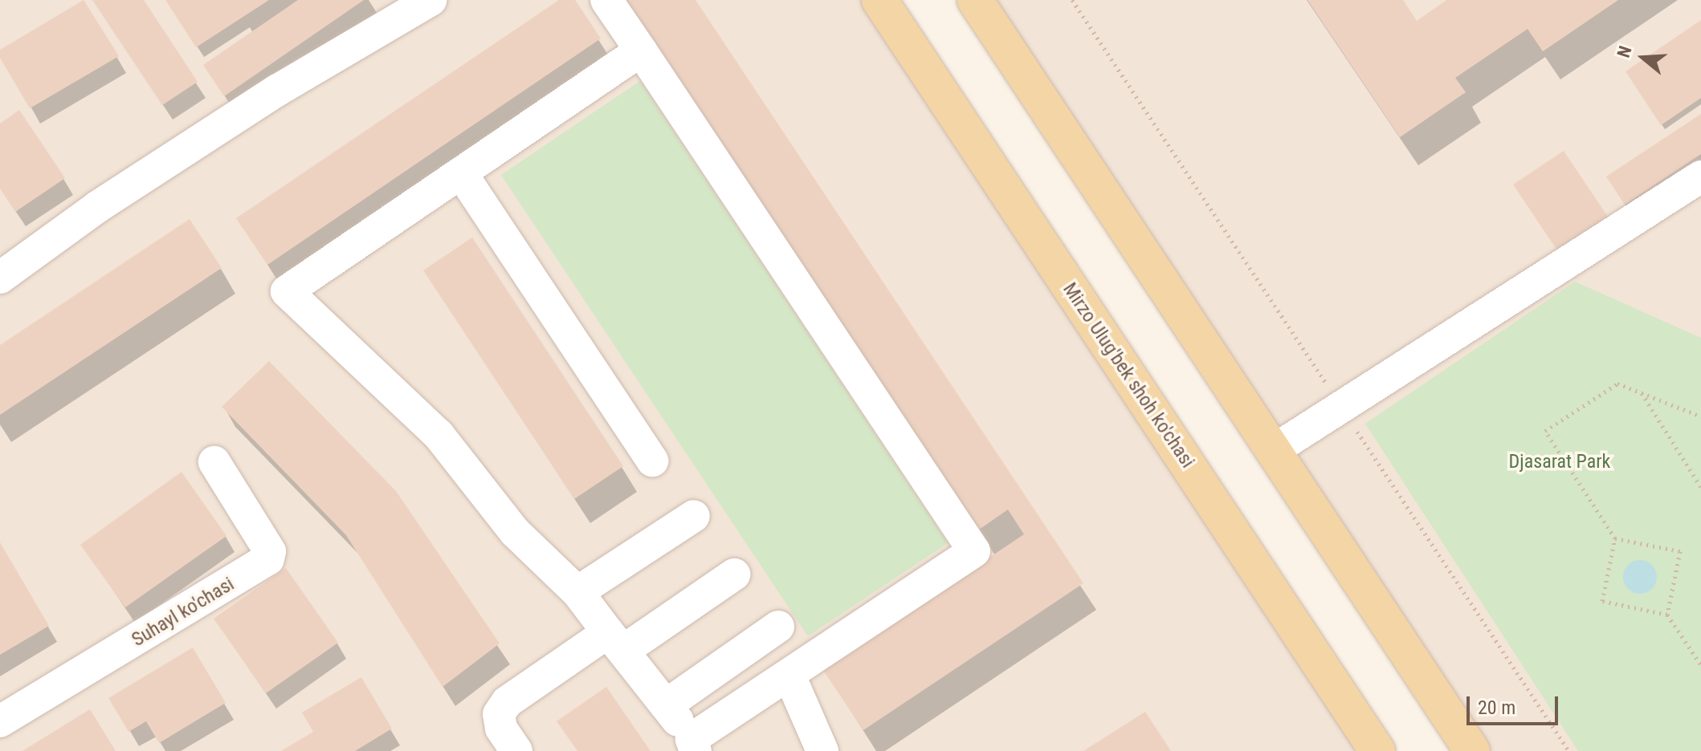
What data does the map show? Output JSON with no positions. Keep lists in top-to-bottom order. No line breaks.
{"streets":{"main road":["Mirzo Ulug'bek shoh ko'chasi"],"street":["Suhayl ko'chasi"]},"parks":["Djasarat Park"],"scale_bar":"20 m","north":"left"}
